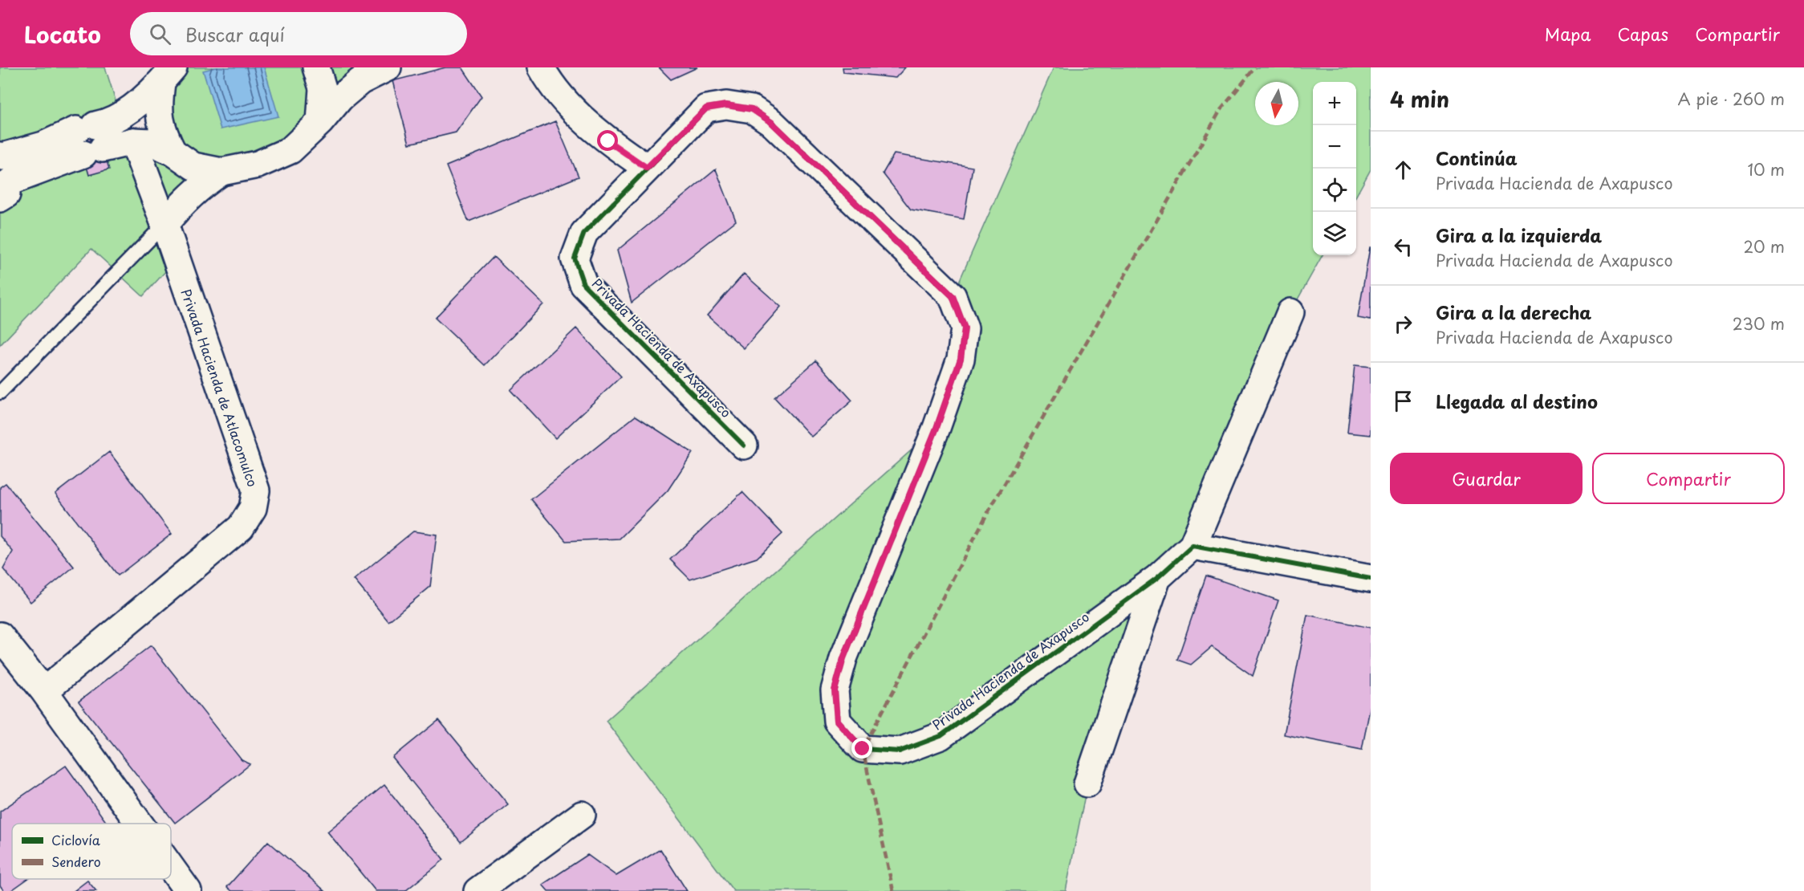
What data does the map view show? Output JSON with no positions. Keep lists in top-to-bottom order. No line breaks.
{"streets":{"street":["Privada Hacienda de Axapusco","Privada Hacienda de Atlacomulco"]},"legend":["Ciclovía","Sendero"],"north":"bottom","page":{"header":"Locato","search":"Buscar aquí","nav":["Mapa","Capas","Compartir"],"heading":["4 min","A pie · 260 m"],"map_buttons":["+","−"],"list":[["Continúa","Privada Hacienda de Axapusco","10 m"],["Gira a la izquierda","Privada Hacienda de Axapusco","20 m"],["Gira a la derecha","Privada Hacienda de Axapusco","230 m"],"Llegada al destino"],"buttons":["Guardar","Compartir"]}}
